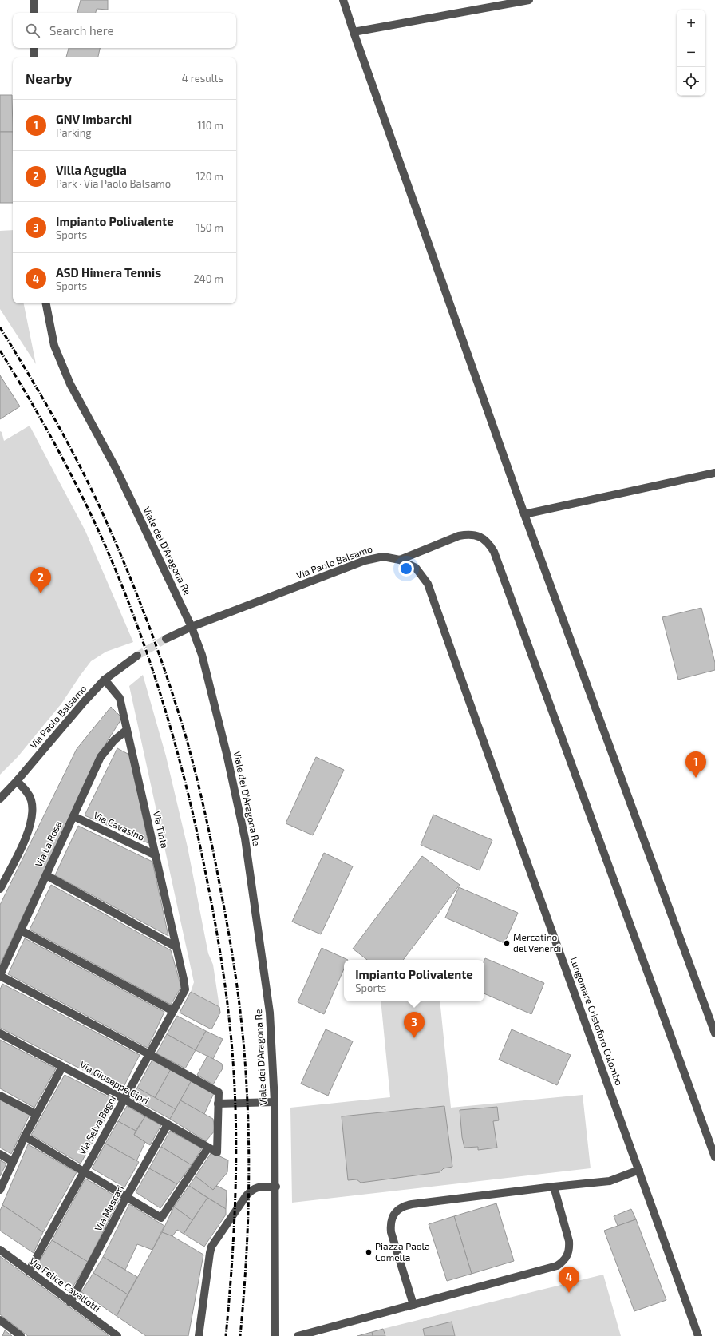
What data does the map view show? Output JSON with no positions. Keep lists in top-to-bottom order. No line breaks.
{"streets":{"street":["Viale dei D'Aragona Re","Via Paolo Balsamo","Via Cavasino","Via Tinta","Via La Rosa","Lungomare Cristoforo Colombo","Via Giuseppe Cipri","Via Selva Bagni","Via Mascari","Via Felice Cavallotti"]},"crossings":[["Viale dei D'Aragona Re","Via Paolo Balsamo"],["Via Paolo Balsamo","Via Tinta"],["Via Paolo Balsamo","Lungomare Cristoforo Colombo"],["Via Cavasino","Via Tinta"],["Via Cavasino","Via La Rosa"],["Via Tinta","Via La Rosa"],["Via Tinta","Via Selva Bagni"],["Via Giuseppe Cipri","Via Selva Bagni"],["Via Giuseppe Cipri","Via Mascari"],["Via Selva Bagni","Via Felice Cavallotti"],["Via Mascari","Via Felice Cavallotti"]],"places":["Mercatino del Venerdì","Piazza Paola Comella"],"page":{"map_buttons":["+","−"],"search":"Search here","heading":["Nearby","4 results"],"list":[{"mark":"1","name":"GNV Imbarchi","note":"Parking","value":"110 m"},{"mark":"2","name":"Villa Aguglia","note":"Park · Via Paolo Balsamo","value":"120 m"},{"mark":"3","name":"Impianto Polivalente","note":"Sports","value":"150 m"},{"mark":"4","name":"ASD Himera Tennis","note":"Sports","value":"240 m"}],"pins":["2","1","3","4"],"popup":["Impianto Polivalente","Sports"]}}
